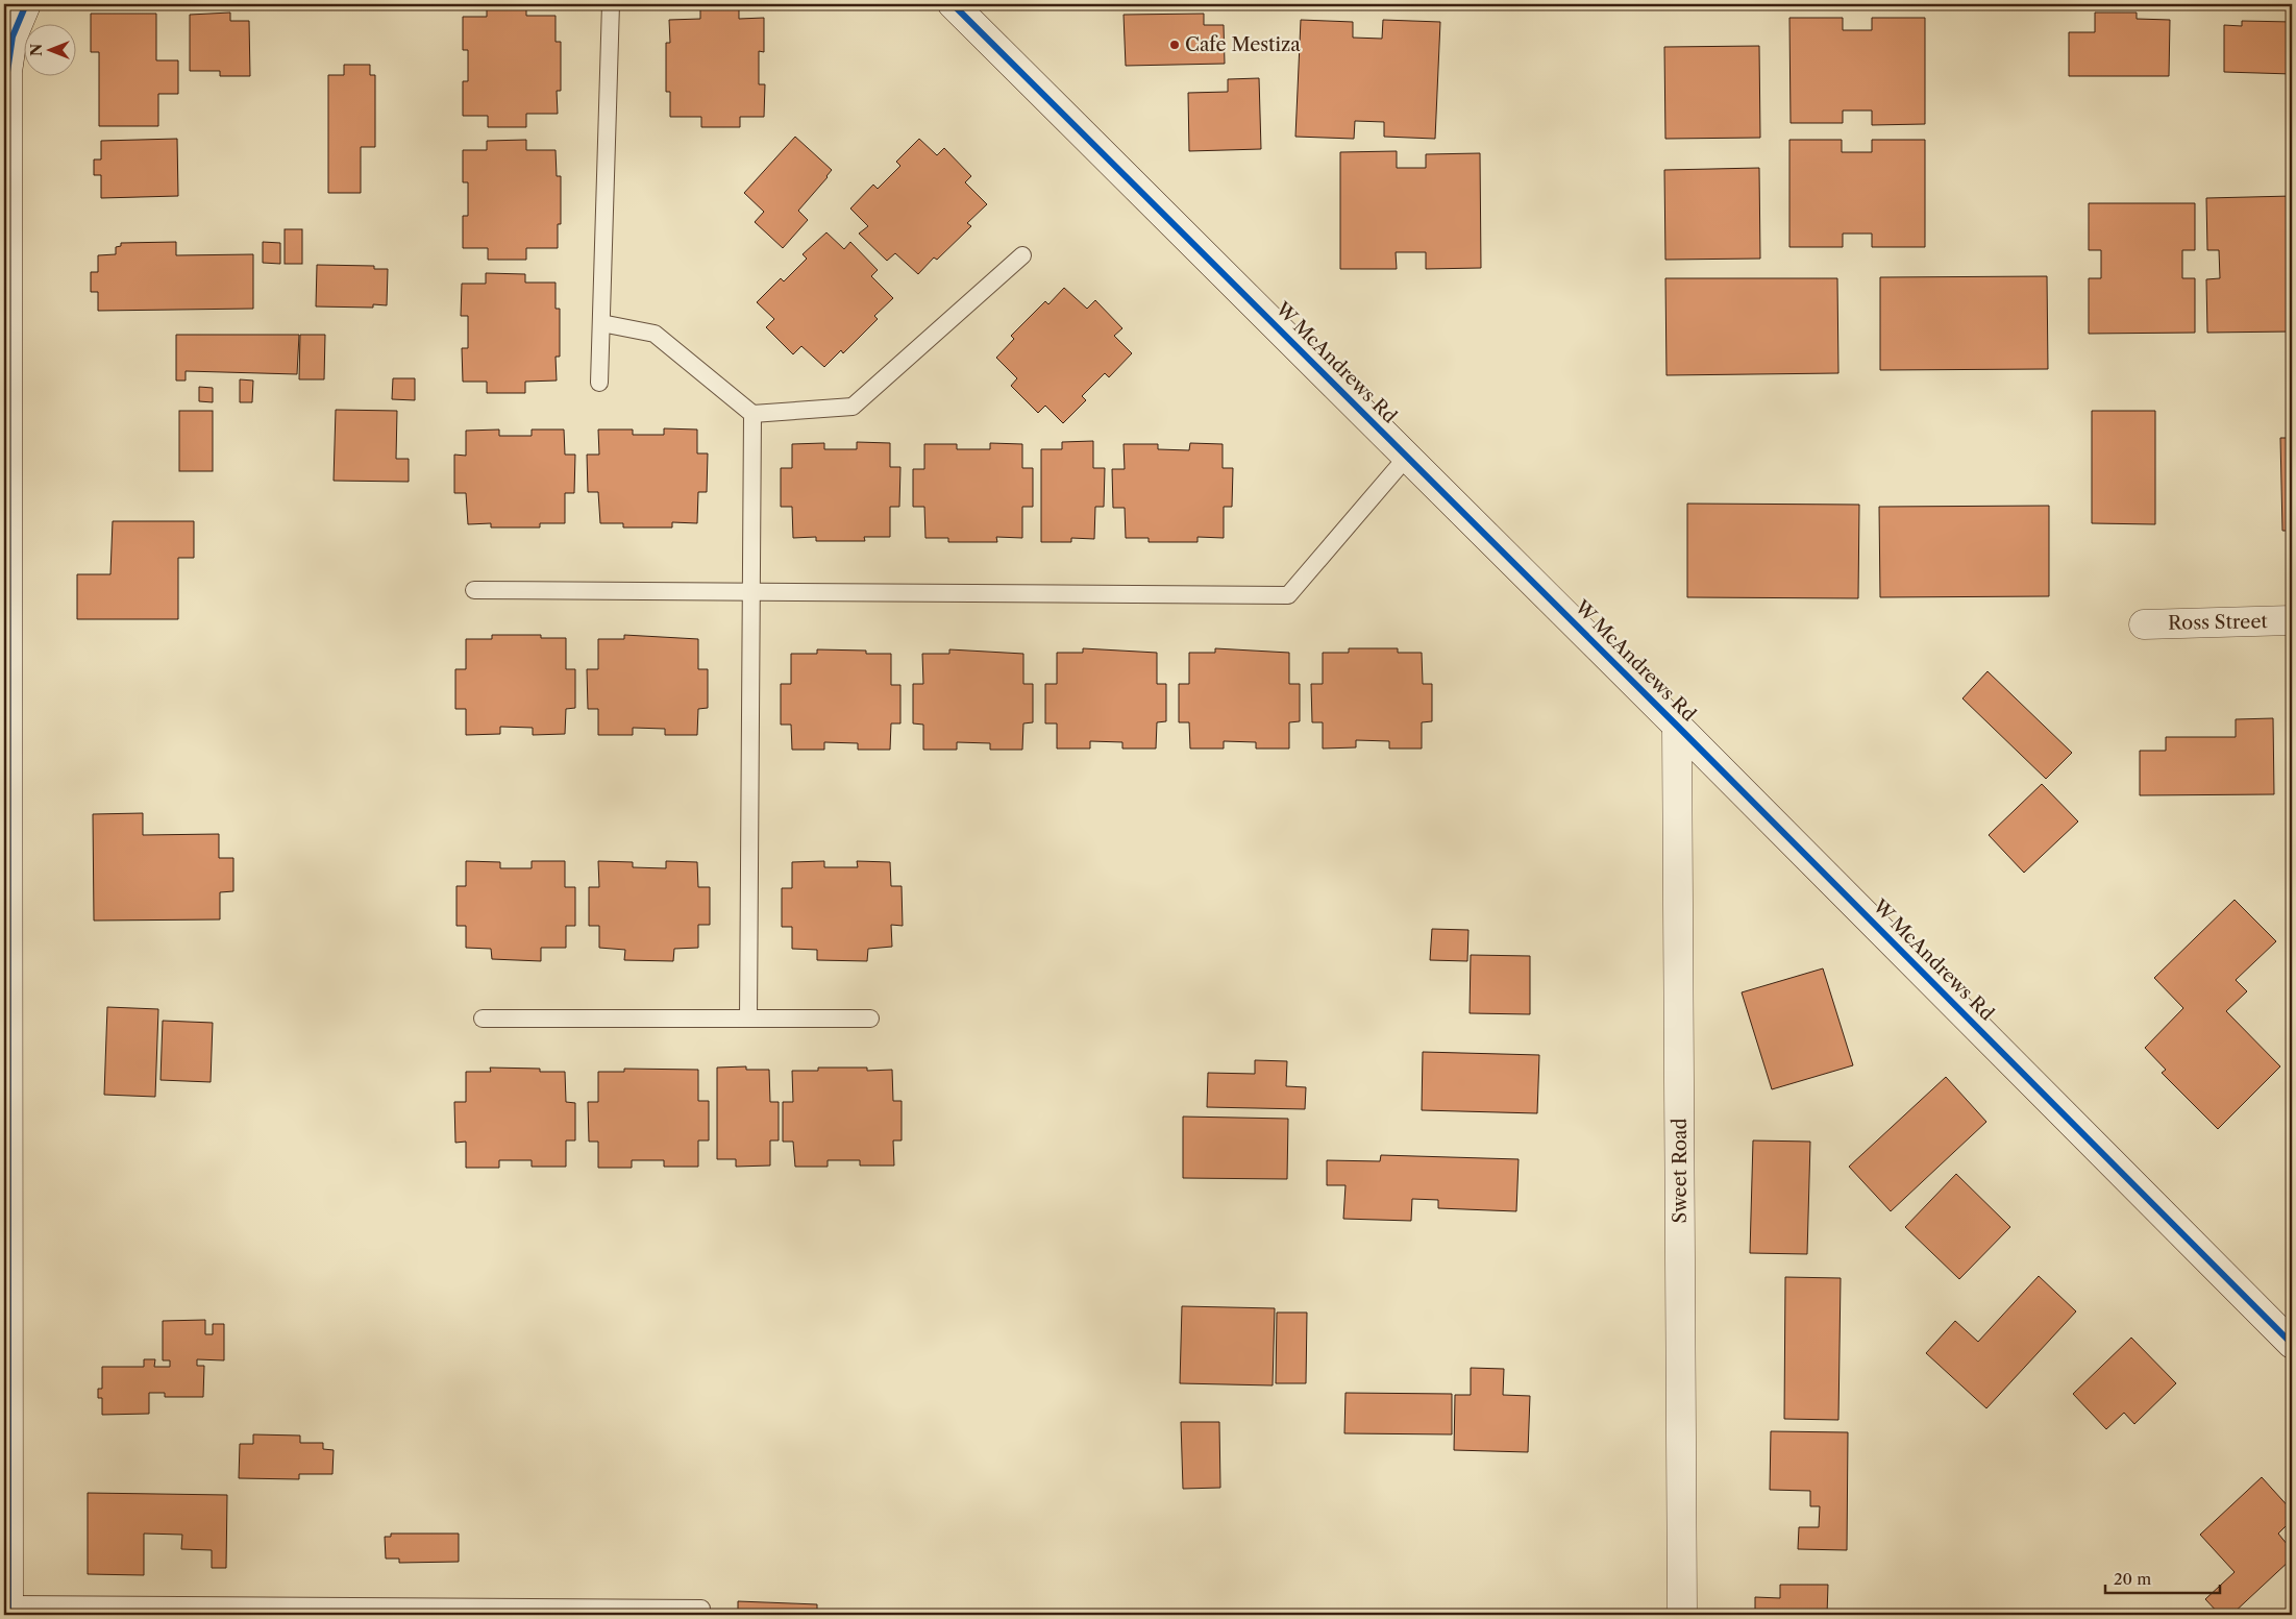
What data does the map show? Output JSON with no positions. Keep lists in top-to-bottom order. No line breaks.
{"streets":{"street":["W McAndrews Rd","Ross Street","Sweet Road"]},"crossings":[["W McAndrews Rd","Sweet Road"]],"places":["Cafe Mestiza"],"scale_bar":"20 m","north":"left"}
